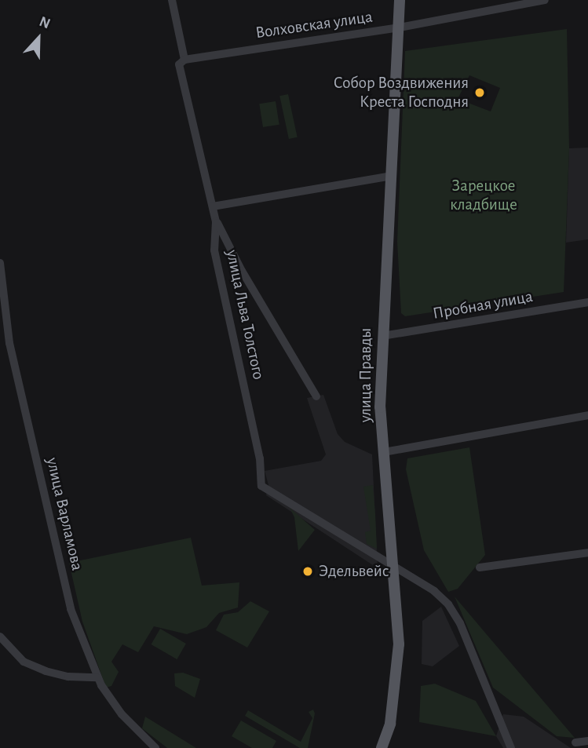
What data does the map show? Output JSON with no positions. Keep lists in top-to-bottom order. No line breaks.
{"streets":{"main road":["улица Правды"],"street":["Волховская улица","Пробная улица","улица Льва Толстого","улица Варламова"]},"crossings":[["Волховская улица","улица Льва Толстого"],["Волховская улица","улица Правды"],["Пробная улица","улица Правды"],["улица Льва Толстого","улица Правды"]],"parks":["Зарецкое кладбище"],"places":["Собор Воздвижения Креста Господня","Эдельвейс"],"north":"top"}
